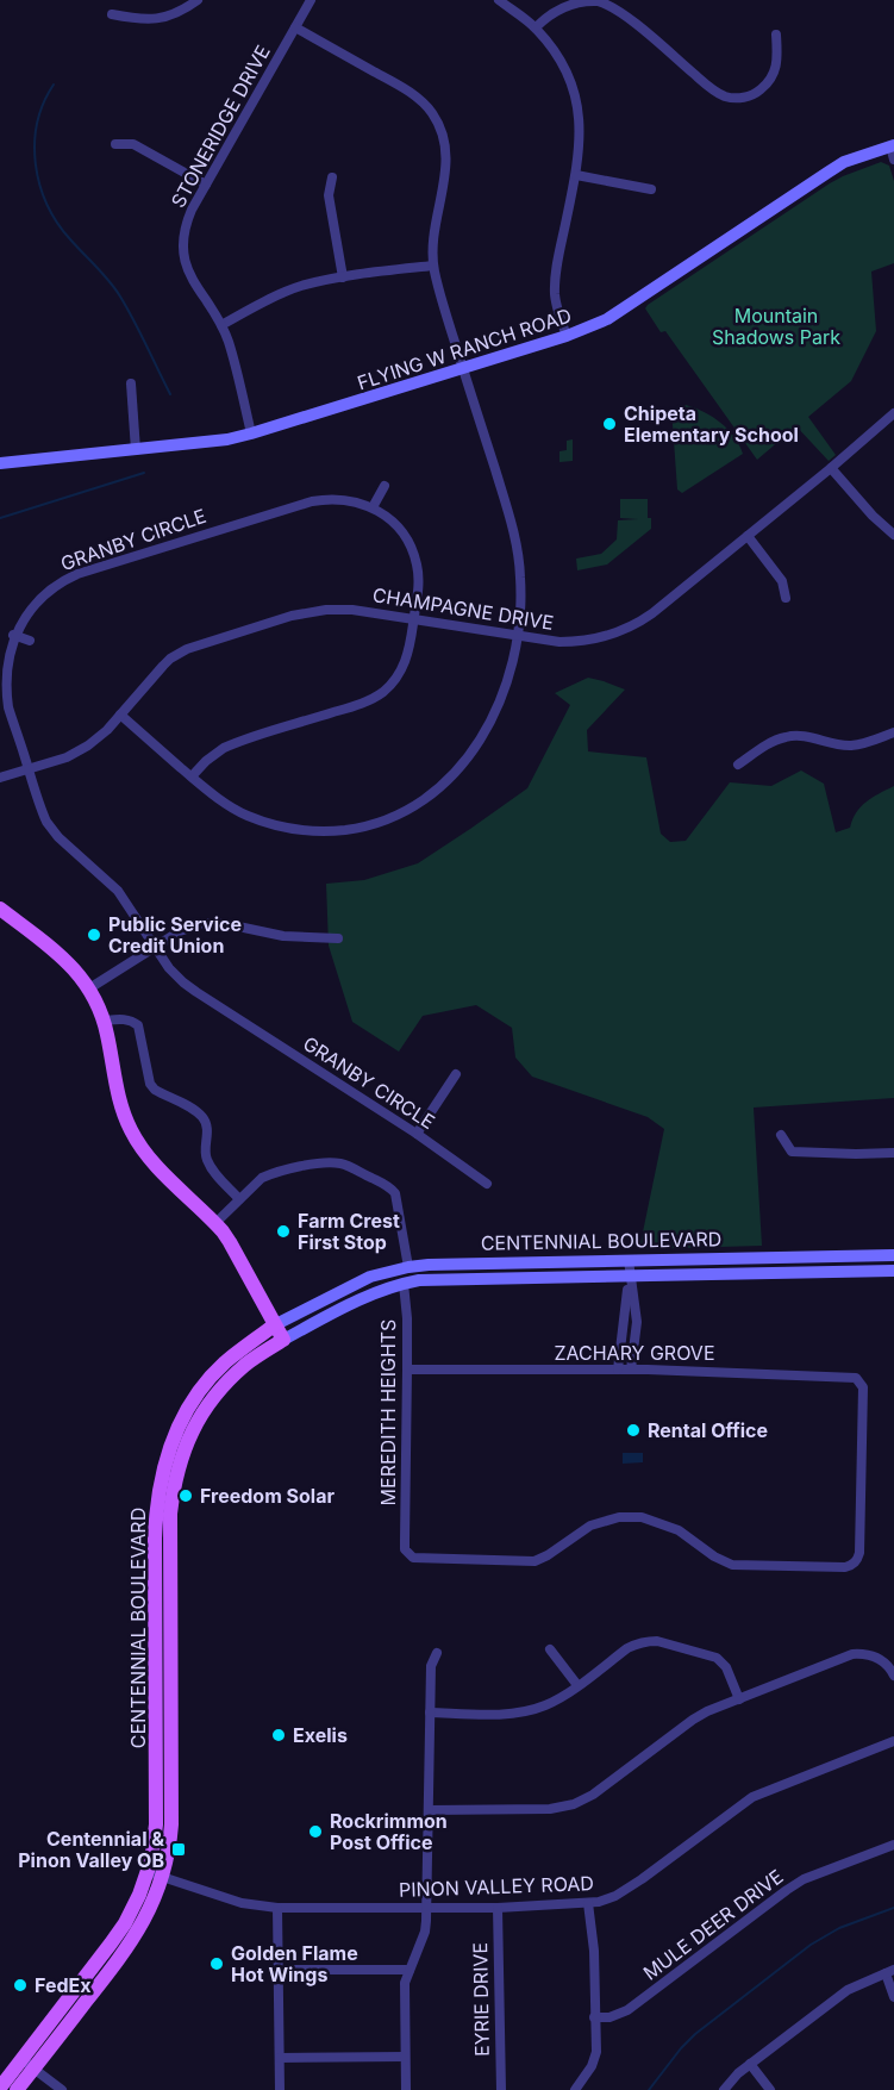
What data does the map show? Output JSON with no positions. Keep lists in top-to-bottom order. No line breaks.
{"streets":{"main road":["FLYING W RANCH ROAD","CENTENNIAL BOULEVARD"],"street":["STONERIDGE DRIVE","GRANBY CIRCLE","CHAMPAGNE DRIVE","ZACHARY GROVE","MEREDITH HEIGHTS","PINON VALLEY ROAD","MULE DEER DRIVE","EYRIE DRIVE"]},"crossings":[["STONERIDGE DRIVE","FLYING W RANCH ROAD"],["GRANBY CIRCLE","CHAMPAGNE DRIVE"],["CENTENNIAL BOULEVARD","MEREDITH HEIGHTS"],["CENTENNIAL BOULEVARD","PINON VALLEY ROAD"],["ZACHARY GROVE","MEREDITH HEIGHTS"],["PINON VALLEY ROAD","EYRIE DRIVE"]],"parks":["Mountain Shadows Park"],"places":{"other":["Chipeta Elementary School","Public Service Credit Union","Farm Crest First Stop","Rental Office","Freedom Solar","Exelis","Rockrimmon Post Office","Golden Flame Hot Wings","FedEx"],"transit":["Centennial & Pinon Valley OB"]}}
